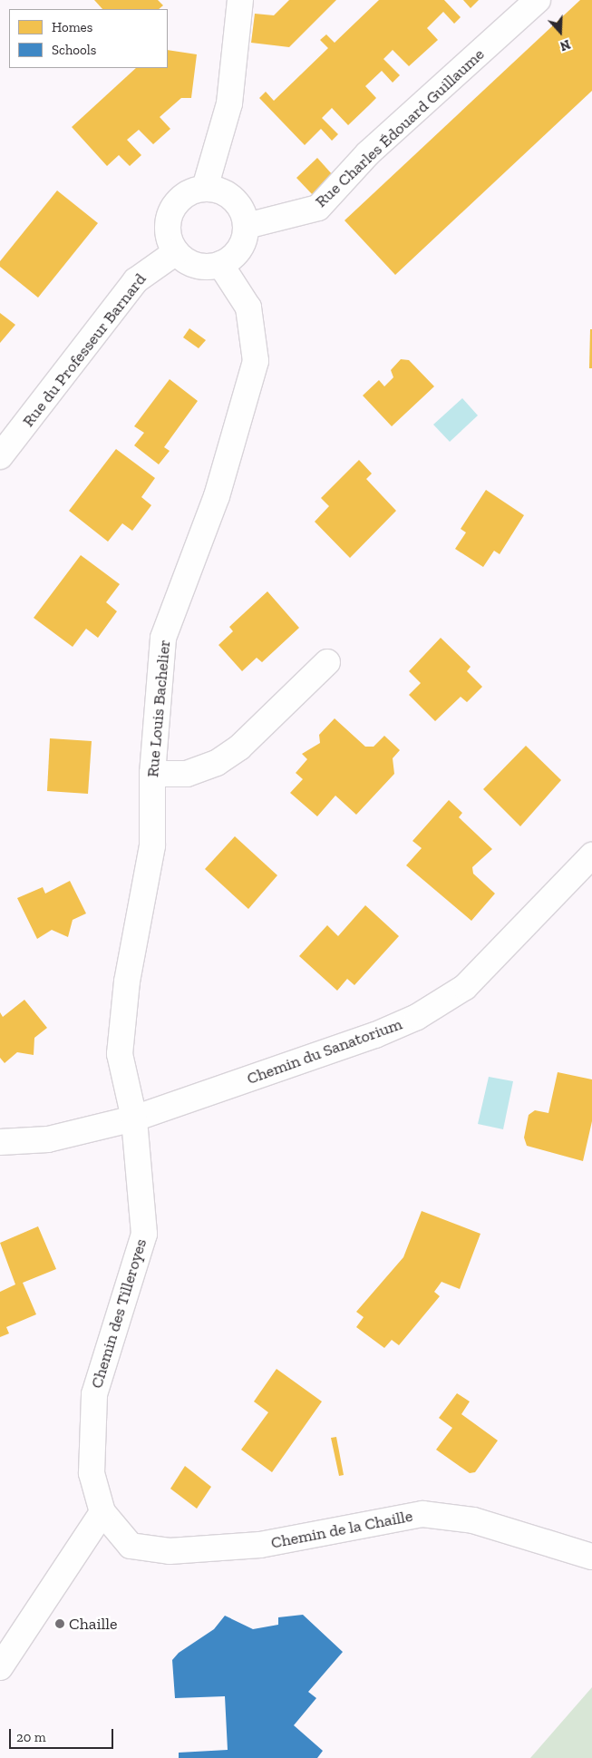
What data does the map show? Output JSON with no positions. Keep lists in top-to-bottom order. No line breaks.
{"streets":{"street":["Rue Charles Édouard Guillaume","Rue du Professeur Barnard","Rue Louis Bachelier","Chemin du Sanatorium","Chemin des Tilleroyes","Chemin de la Chaille"]},"crossings":[["Rue Charles Édouard Guillaume","Rue du Professeur Barnard"],["Rue Charles Édouard Guillaume","Rue Louis Bachelier"],["Rue du Professeur Barnard","Rue Louis Bachelier"],["Rue Louis Bachelier","Chemin du Sanatorium"],["Rue Louis Bachelier","Chemin des Tilleroyes"],["Chemin du Sanatorium","Chemin des Tilleroyes"],["Chemin des Tilleroyes","Chemin de la Chaille"]],"places":["Chaille"],"legend":["Homes","Schools"],"scale_bar":"20 m","north":"bottom"}
